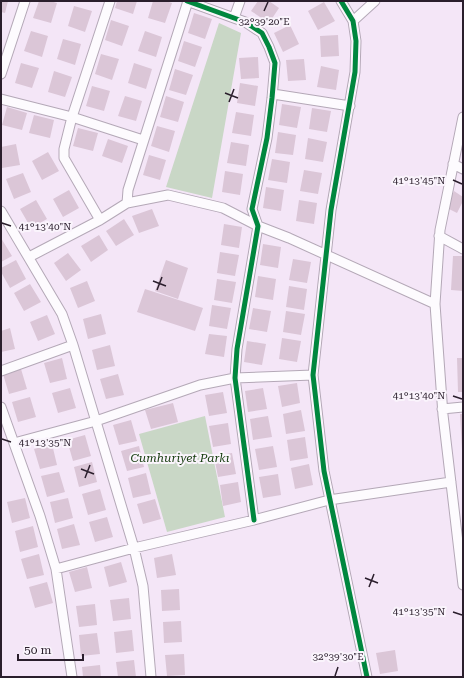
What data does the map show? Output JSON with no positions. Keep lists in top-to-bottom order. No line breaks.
{"parks":["Cumhuriyet Parkı"],"scale_bar":"50 m","coordinates":["32°39'20\"E","41°13'45\"N","41°13'40\"N","41°13'35\"N","32°39'30\"E"]}
